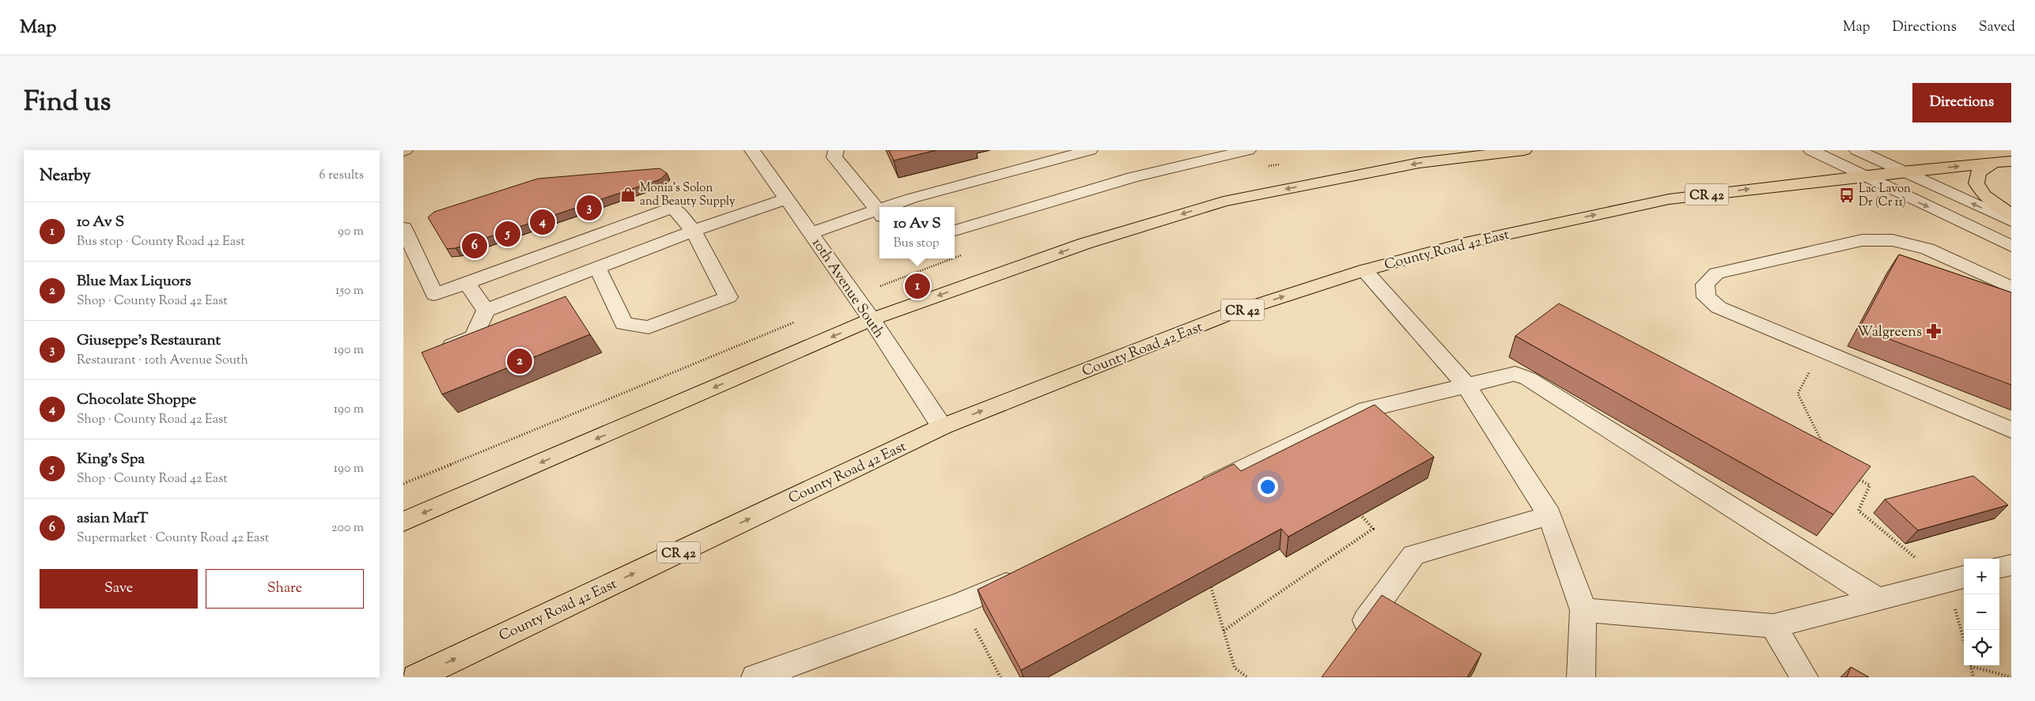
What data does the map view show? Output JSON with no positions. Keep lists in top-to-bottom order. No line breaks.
{"streets":{"highway":["CR 42","County Road 42 East"],"street":["10th Avenue South"]},"crossings":[["County Road 42 East","10th Avenue South"]],"places":{"shop":["Monia's Solon and Beauty Supply"],"bus stop":["Lac Lavon Dr (Cr 11)"],"pharmacy":["Walgreens"]},"page":{"header":"Map","nav":["Map","Directions","Saved"],"title":"Find us","buttons":["Directions",["Save","Share"]],"heading":["Nearby","6 results"],"pins":["3","4","5","6","1","2"],"list":[{"mark":"1","name":"10 Av S","note":"Bus stop · County Road 42 East","value":"90 m"},{"mark":"2","name":"Blue Max Liquors","note":"Shop · County Road 42 East","value":"150 m"},{"mark":"3","name":"Giuseppe's Restaurant","note":"Restaurant · 10th Avenue South","value":"190 m"},{"mark":"4","name":"Chocolate Shoppe","note":"Shop · County Road 42 East","value":"190 m"},{"mark":"5","name":"King's Spa","note":"Shop · County Road 42 East","value":"190 m"},{"mark":"6","name":"asian MarT","note":"Supermarket · County Road 42 East","value":"200 m"}],"popup":["10 Av S","Bus stop"],"map_buttons":["+","−"]}}
